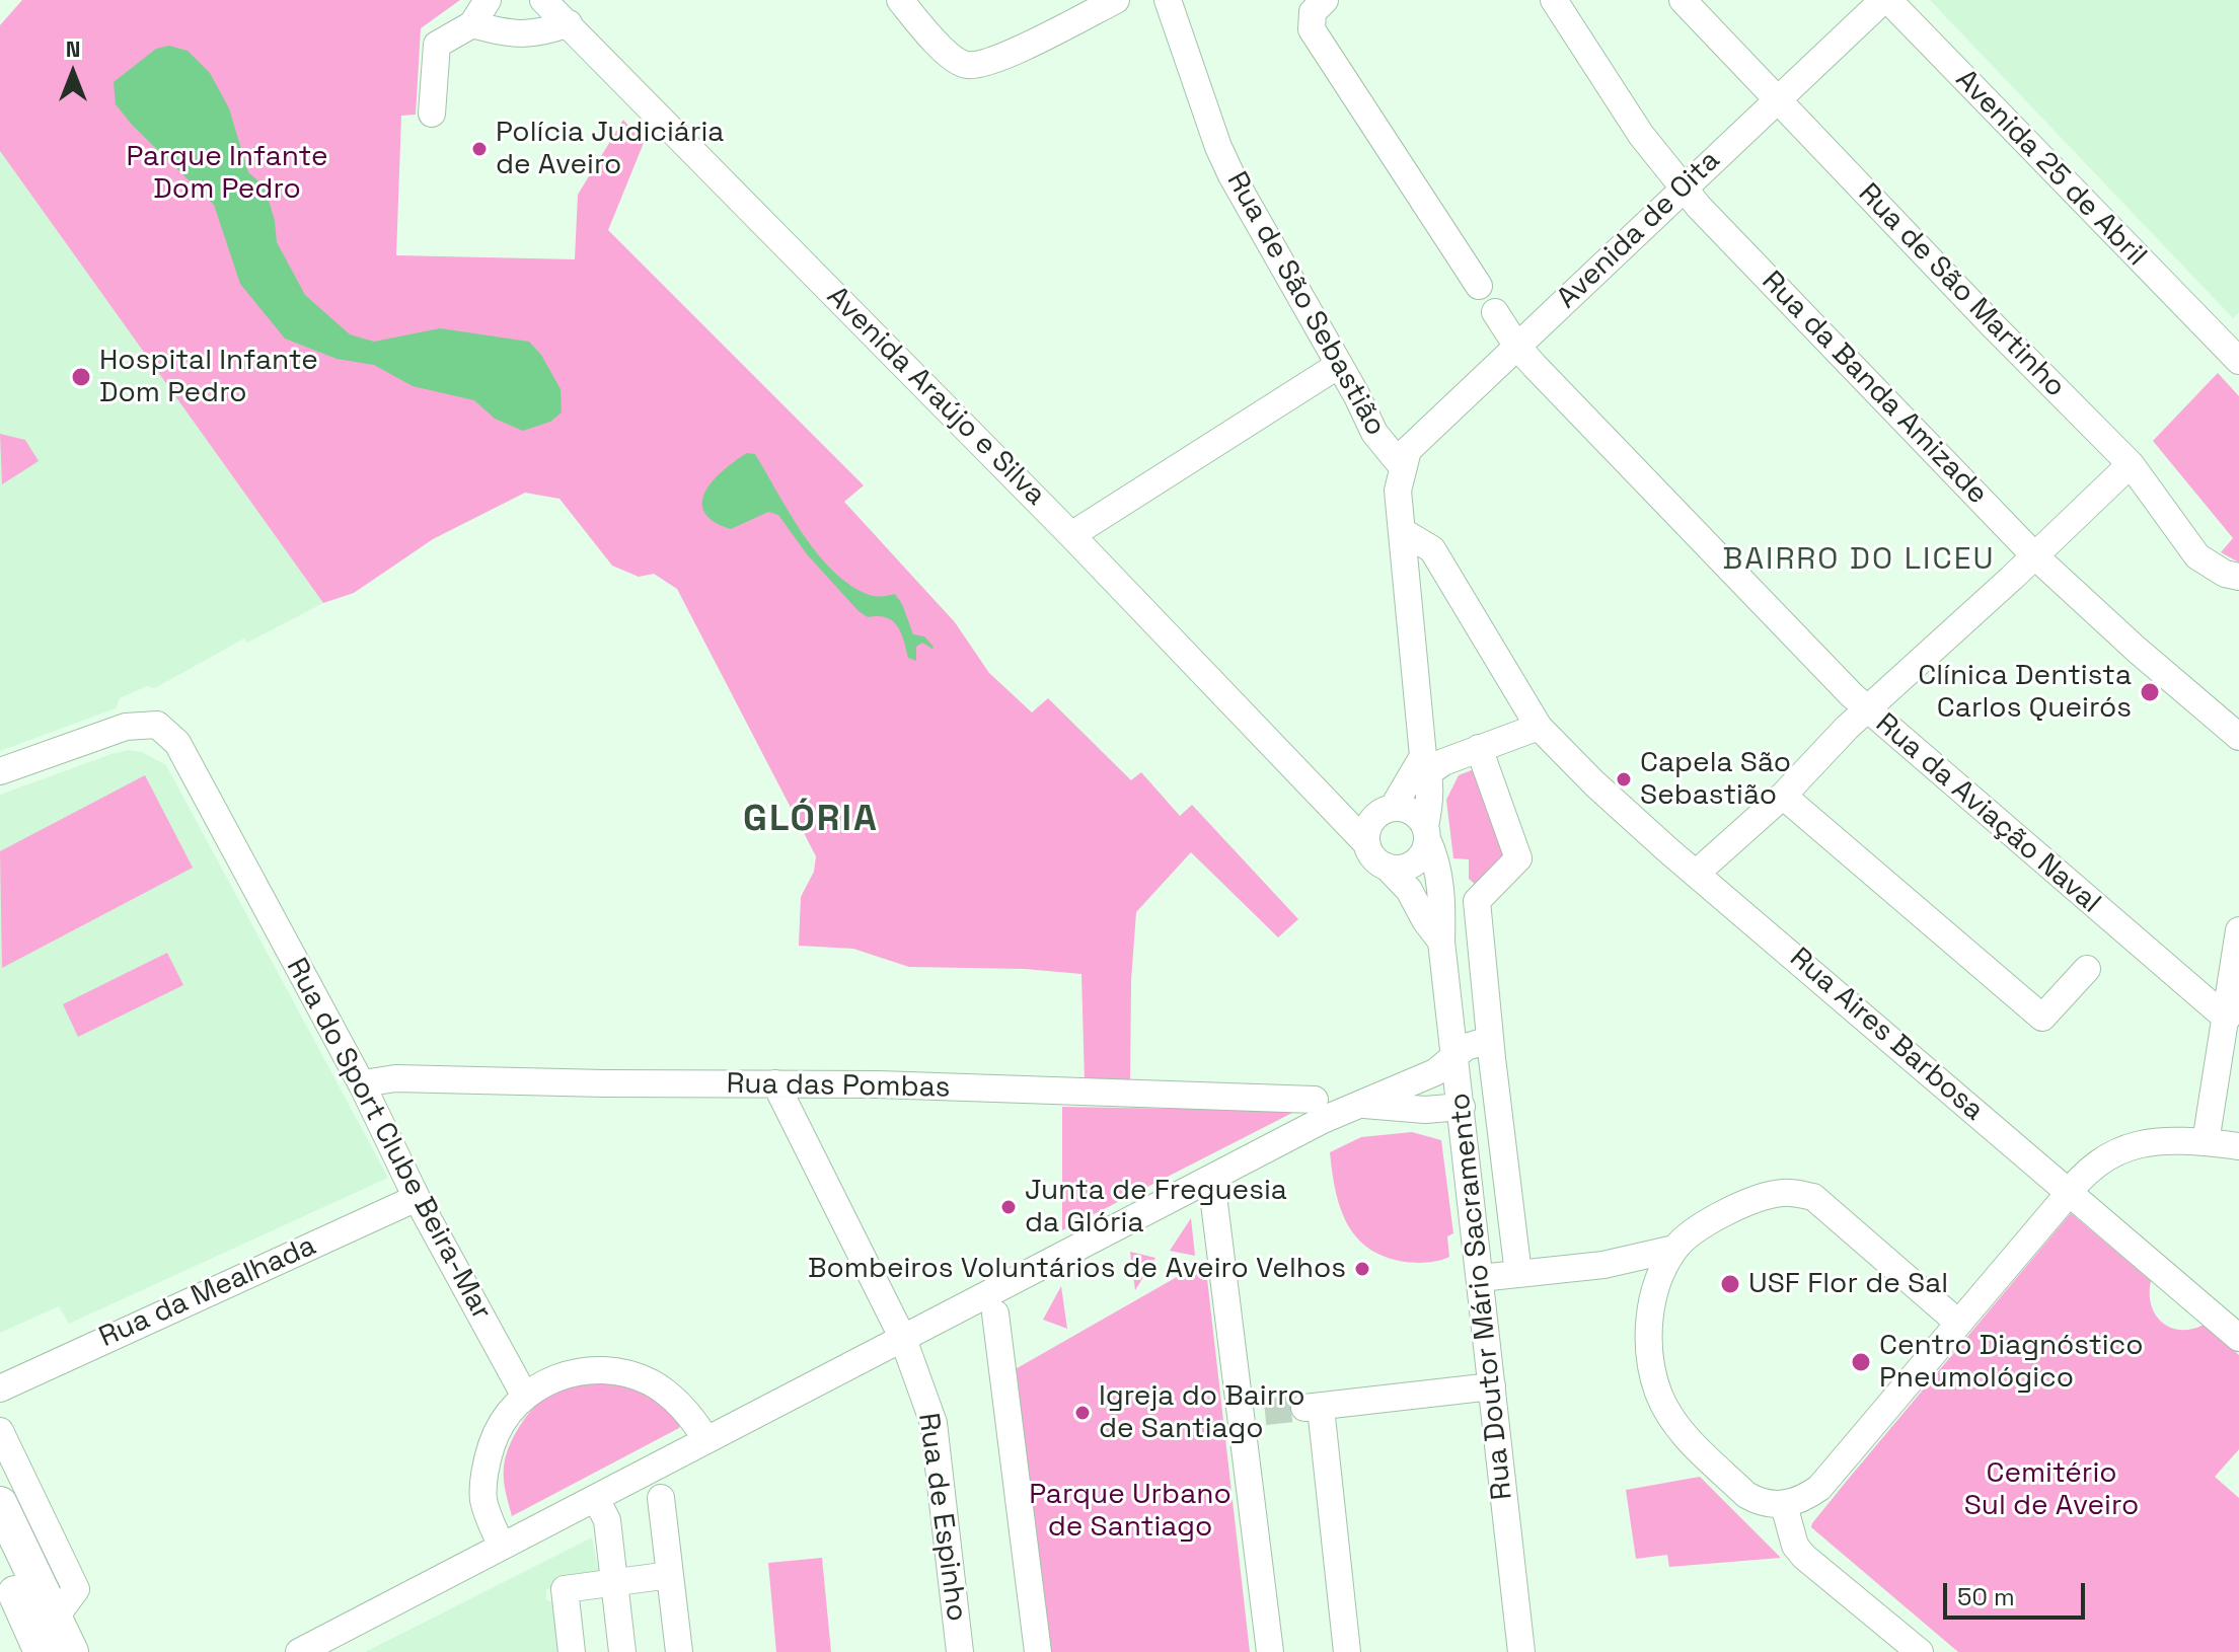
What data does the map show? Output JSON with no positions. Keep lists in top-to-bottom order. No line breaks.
{"streets":{"street":["Avenida 25 de Abril","Avenida de Oita","Rua de São Martinho","Rua de São Sebastião","Rua da Banda Amizade","Avenida Araújo e Silva","Rua da Aviação Naval","Rua Aires Barbosa","Rua das Pombas","Rua do Sport Clube Beira-Mar","Rua da Mealhada","Rua Doutor Mário Sacramento","Rua de Espinho"]},"crossings":[["Avenida 25 de Abril","Avenida de Oita"],["Avenida de Oita","Rua de São Martinho"],["Avenida de Oita","Rua de São Sebastião"],["Avenida de Oita","Rua da Banda Amizade"],["Avenida de Oita","Rua da Aviação Naval"],["Rua de São Sebastião","Avenida Araújo e Silva"],["Rua de São Sebastião","Rua Aires Barbosa"],["Rua de São Sebastião","Rua Doutor Mário Sacramento"],["Avenida Araújo e Silva","Rua Doutor Mário Sacramento"],["Rua das Pombas","Rua do Sport Clube Beira-Mar"],["Rua das Pombas","Rua de Espinho"],["Rua do Sport Clube Beira-Mar","Rua da Mealhada"]],"districts":["BAIRRO DO LICEU","GLÓRIA"],"parks":["Parque Infante Dom Pedro","Cemitério Sul de Aveiro","Parque Urbano de Santiago"],"places":["Polícia Judiciária de Aveiro","Hospital Infante Dom Pedro","Clínica Dentista Carlos Queirós","Capela São Sebastião","Junta de Freguesia da Glória","Bombeiros Voluntários de Aveiro Velhos","USF Flor de Sal","Centro Diagnóstico Pneumológico","Igreja do Bairro de Santiago"],"scale_bar":"50 m","north":"top"}
